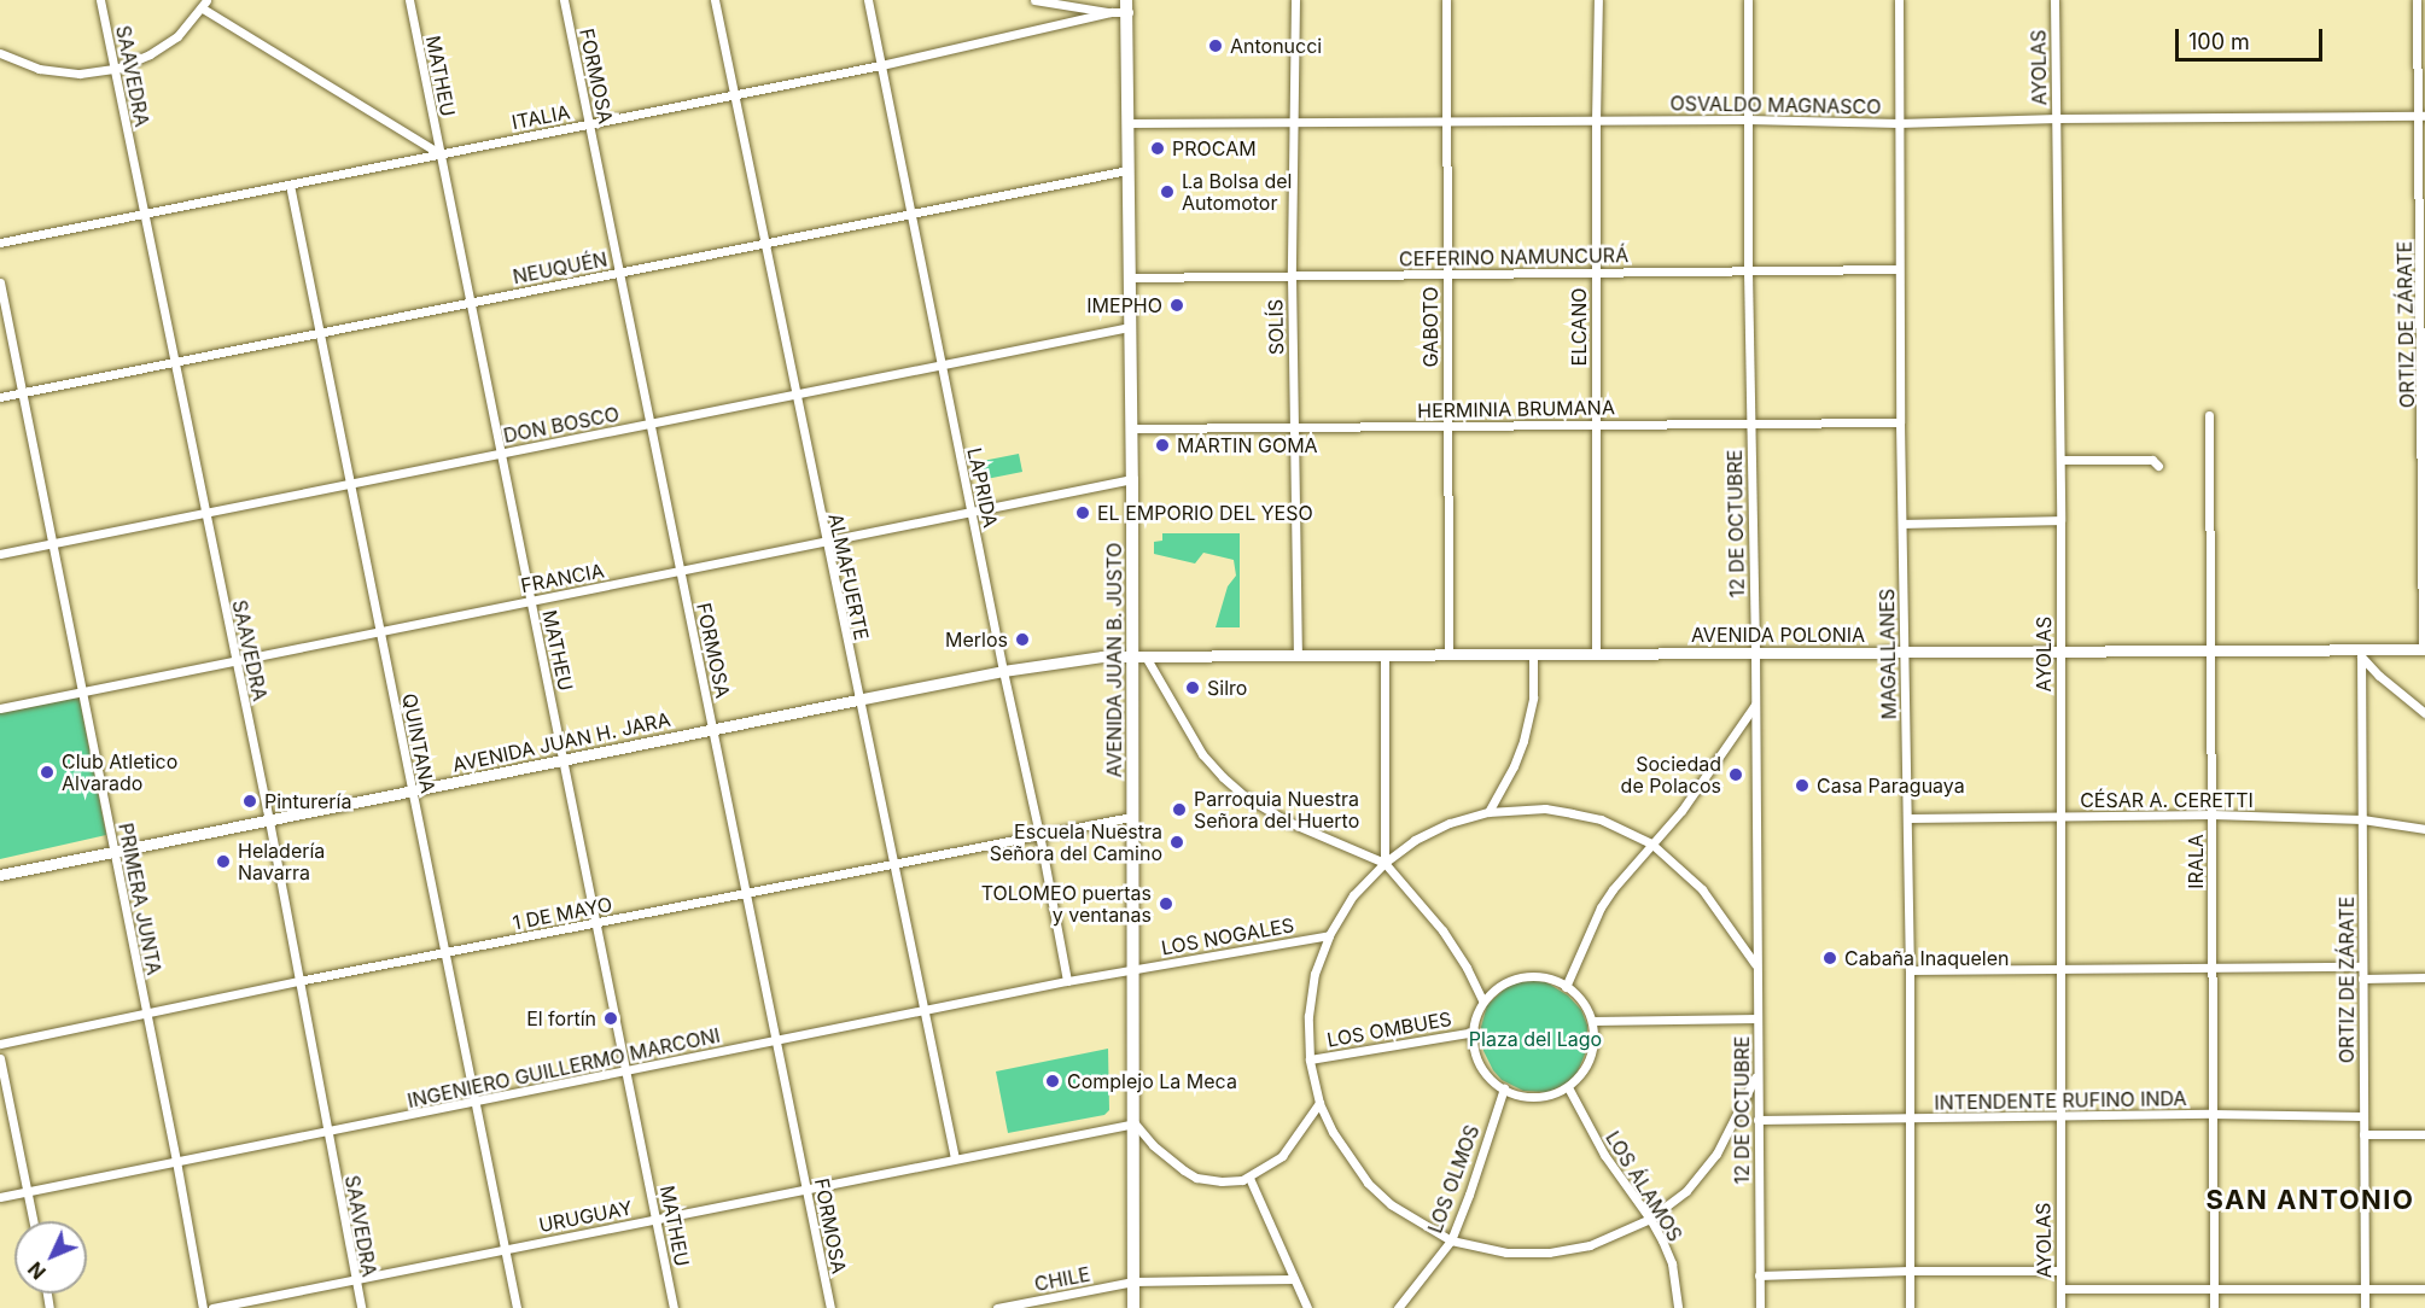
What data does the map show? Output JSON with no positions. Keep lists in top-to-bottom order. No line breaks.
{"streets":{"main road":["AVENIDA POLONIA","AVENIDA JUAN B. JUSTO","AVENIDA JUAN H. JARA"],"street":["AYOLAS","SAAVEDRA","MATHEU","FORMOSA","OSVALDO MAGNASCO","ITALIA","CEFERINO NAMUNCURÁ","NEUQUÉN","ORTIZ DE ZÁRATE","SOLÍS","GABOTO","ELCANO","HERMINIA BRUMANA","DON BOSCO","LAPRIDA","12 DE OCTUBRE","ALMAFUERTE","FRANCIA","MAGALLANES","QUINTANA","CÉSAR A. CERETTI","IRALA","PRIMERA JUNTA","1 DE MAYO","LOS NOGALES","LOS OMBUES","INGENIERO GUILLERMO MARCONI","INTENDENTE RUFINO INDA","LOS OLMOS","LOS ÁLAMOS","URUGUAY","CHILE"]},"crossings":[["AYOLAS","OSVALDO MAGNASCO"],["AYOLAS","AVENIDA POLONIA"],["AYOLAS","CÉSAR A. CERETTI"],["AYOLAS","INTENDENTE RUFINO INDA"],["SAAVEDRA","ITALIA"],["SAAVEDRA","NEUQUÉN"],["SAAVEDRA","DON BOSCO"],["SAAVEDRA","FRANCIA"],["SAAVEDRA","AVENIDA JUAN H. JARA"],["SAAVEDRA","1 DE MAYO"],["SAAVEDRA","INGENIERO GUILLERMO MARCONI"],["SAAVEDRA","URUGUAY"],["MATHEU","ITALIA"],["MATHEU","NEUQUÉN"],["MATHEU","DON BOSCO"],["MATHEU","FRANCIA"],["MATHEU","AVENIDA JUAN H. JARA"],["MATHEU","1 DE MAYO"],["MATHEU","INGENIERO GUILLERMO MARCONI"],["MATHEU","URUGUAY"],["FORMOSA","ITALIA"],["FORMOSA","NEUQUÉN"],["FORMOSA","DON BOSCO"],["FORMOSA","FRANCIA"],["FORMOSA","AVENIDA JUAN H. JARA"],["FORMOSA","1 DE MAYO"],["FORMOSA","INGENIERO GUILLERMO MARCONI"],["FORMOSA","URUGUAY"],["OSVALDO MAGNASCO","ORTIZ DE ZÁRATE"],["OSVALDO MAGNASCO","SOLÍS"],["OSVALDO MAGNASCO","GABOTO"],["OSVALDO MAGNASCO","ELCANO"],["OSVALDO MAGNASCO","12 DE OCTUBRE"],["OSVALDO MAGNASCO","MAGALLANES"],["OSVALDO MAGNASCO","AVENIDA JUAN B. JUSTO"],["ITALIA","LAPRIDA"],["ITALIA","ALMAFUERTE"],["ITALIA","AVENIDA JUAN B. JUSTO"],["ITALIA","QUINTANA"],["CEFERINO NAMUNCURÁ","SOLÍS"],["CEFERINO NAMUNCURÁ","GABOTO"],["CEFERINO NAMUNCURÁ","ELCANO"],["CEFERINO NAMUNCURÁ","12 DE OCTUBRE"],["CEFERINO NAMUNCURÁ","MAGALLANES"],["CEFERINO NAMUNCURÁ","AVENIDA JUAN B. JUSTO"],["NEUQUÉN","LAPRIDA"],["NEUQUÉN","ALMAFUERTE"],["NEUQUÉN","AVENIDA JUAN B. JUSTO"],["NEUQUÉN","QUINTANA"],["NEUQUÉN","PRIMERA JUNTA"],["ORTIZ DE ZÁRATE","AVENIDA POLONIA"],["ORTIZ DE ZÁRATE","CÉSAR A. CERETTI"],["ORTIZ DE ZÁRATE","INTENDENTE RUFINO INDA"],["SOLÍS","HERMINIA BRUMANA"],["SOLÍS","AVENIDA POLONIA"],["GABOTO","HERMINIA BRUMANA"],["GABOTO","AVENIDA POLONIA"],["ELCANO","HERMINIA BRUMANA"],["ELCANO","AVENIDA POLONIA"],["HERMINIA BRUMANA","12 DE OCTUBRE"],["HERMINIA BRUMANA","MAGALLANES"],["HERMINIA BRUMANA","AVENIDA JUAN B. JUSTO"],["DON BOSCO","LAPRIDA"],["DON BOSCO","ALMAFUERTE"],["DON BOSCO","AVENIDA JUAN B. JUSTO"],["DON BOSCO","QUINTANA"],["DON BOSCO","PRIMERA JUNTA"],["LAPRIDA","FRANCIA"],["LAPRIDA","AVENIDA JUAN H. JARA"],["LAPRIDA","1 DE MAYO"],["LAPRIDA","INGENIERO GUILLERMO MARCONI"],["12 DE OCTUBRE","AVENIDA POLONIA"],["12 DE OCTUBRE","INTENDENTE RUFINO INDA"],["ALMAFUERTE","FRANCIA"],["ALMAFUERTE","AVENIDA JUAN H. JARA"],["ALMAFUERTE","1 DE MAYO"],["ALMAFUERTE","INGENIERO GUILLERMO MARCONI"],["ALMAFUERTE","URUGUAY"],["FRANCIA","AVENIDA JUAN B. JUSTO"],["FRANCIA","QUINTANA"],["FRANCIA","PRIMERA JUNTA"],["AVENIDA POLONIA","MAGALLANES"],["AVENIDA POLONIA","AVENIDA JUAN B. JUSTO"],["AVENIDA POLONIA","AVENIDA JUAN H. JARA"],["AVENIDA POLONIA","IRALA"],["MAGALLANES","CÉSAR A. CERETTI"],["MAGALLANES","INTENDENTE RUFINO INDA"],["AVENIDA JUAN B. JUSTO","AVENIDA JUAN H. JARA"],["AVENIDA JUAN B. JUSTO","1 DE MAYO"],["AVENIDA JUAN B. JUSTO","LOS NOGALES"],["AVENIDA JUAN B. JUSTO","INGENIERO GUILLERMO MARCONI"],["AVENIDA JUAN B. JUSTO","URUGUAY"],["AVENIDA JUAN B. JUSTO","CHILE"],["AVENIDA JUAN H. JARA","QUINTANA"],["AVENIDA JUAN H. JARA","PRIMERA JUNTA"],["QUINTANA","1 DE MAYO"],["QUINTANA","INGENIERO GUILLERMO MARCONI"],["QUINTANA","URUGUAY"],["CÉSAR A. CERETTI","IRALA"],["IRALA","INTENDENTE RUFINO INDA"],["PRIMERA JUNTA","1 DE MAYO"],["PRIMERA JUNTA","INGENIERO GUILLERMO MARCONI"],["LOS NOGALES","INGENIERO GUILLERMO MARCONI"],["LOS OMBUES","LOS OLMOS"],["LOS OMBUES","LOS ÁLAMOS"],["LOS OLMOS","LOS ÁLAMOS"]],"districts":["SAN ANTONIO"],"parks":["Plaza del Lago"],"places":["Antonucci","PROCAM","La Bolsa del Automotor","IMEPHO","MARTIN GOMA","EL EMPORIO DEL YESO","Merlos","Silro","Club Atletico Alvarado","Sociedad de Polacos","Casa Paraguaya","Pinturería","Parroquia Nuestra Señora del Huerto","Escuela Nuestra Señora del Camino","Heladería Navarra","TOLOMEO puertas y ventanas","Cabaña Inaquelen","El fortín","Complejo La Meca"],"scale_bar":"100 m","north":"bottom left"}
